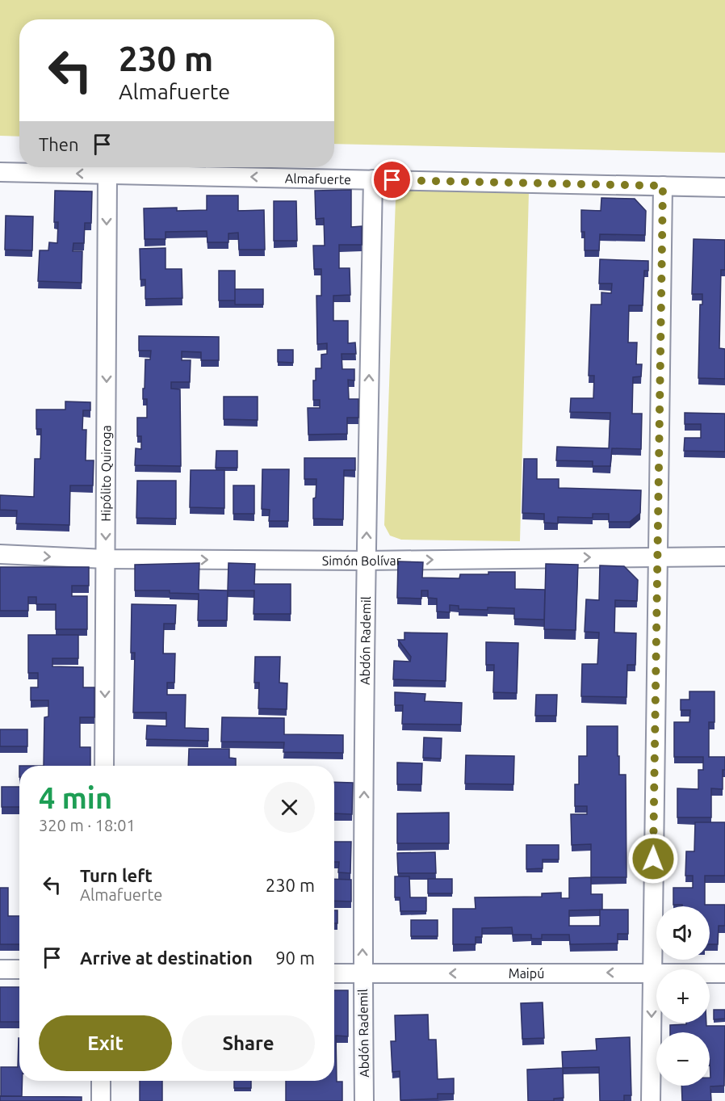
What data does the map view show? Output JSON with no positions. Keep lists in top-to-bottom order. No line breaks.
{"streets":{"street":["Almafuerte","Hipólito Quiroga","Simón Bolívar","Abdón Rademil","Maipú"]},"crossings":[["Almafuerte","Hipólito Quiroga"],["Almafuerte","Abdón Rademil"],["Hipólito Quiroga","Simón Bolívar"],["Simón Bolívar","Abdón Rademil"],["Abdón Rademil","Maipú"]],"one_way":["Almafuerte","Hipólito Quiroga","Simón Bolívar","Abdón Rademil","Maipú"],"page":{"turn":["230 m","Almafuerte"],"then":"Then","heading":["4 min","320 m · 18:01"],"list":[{"name":"Turn left","note":"Almafuerte","value":"230 m"},{"name":"Arrive at destination","value":"90 m"}],"map_buttons":["+","−"],"buttons":["Exit","Share"]}}
